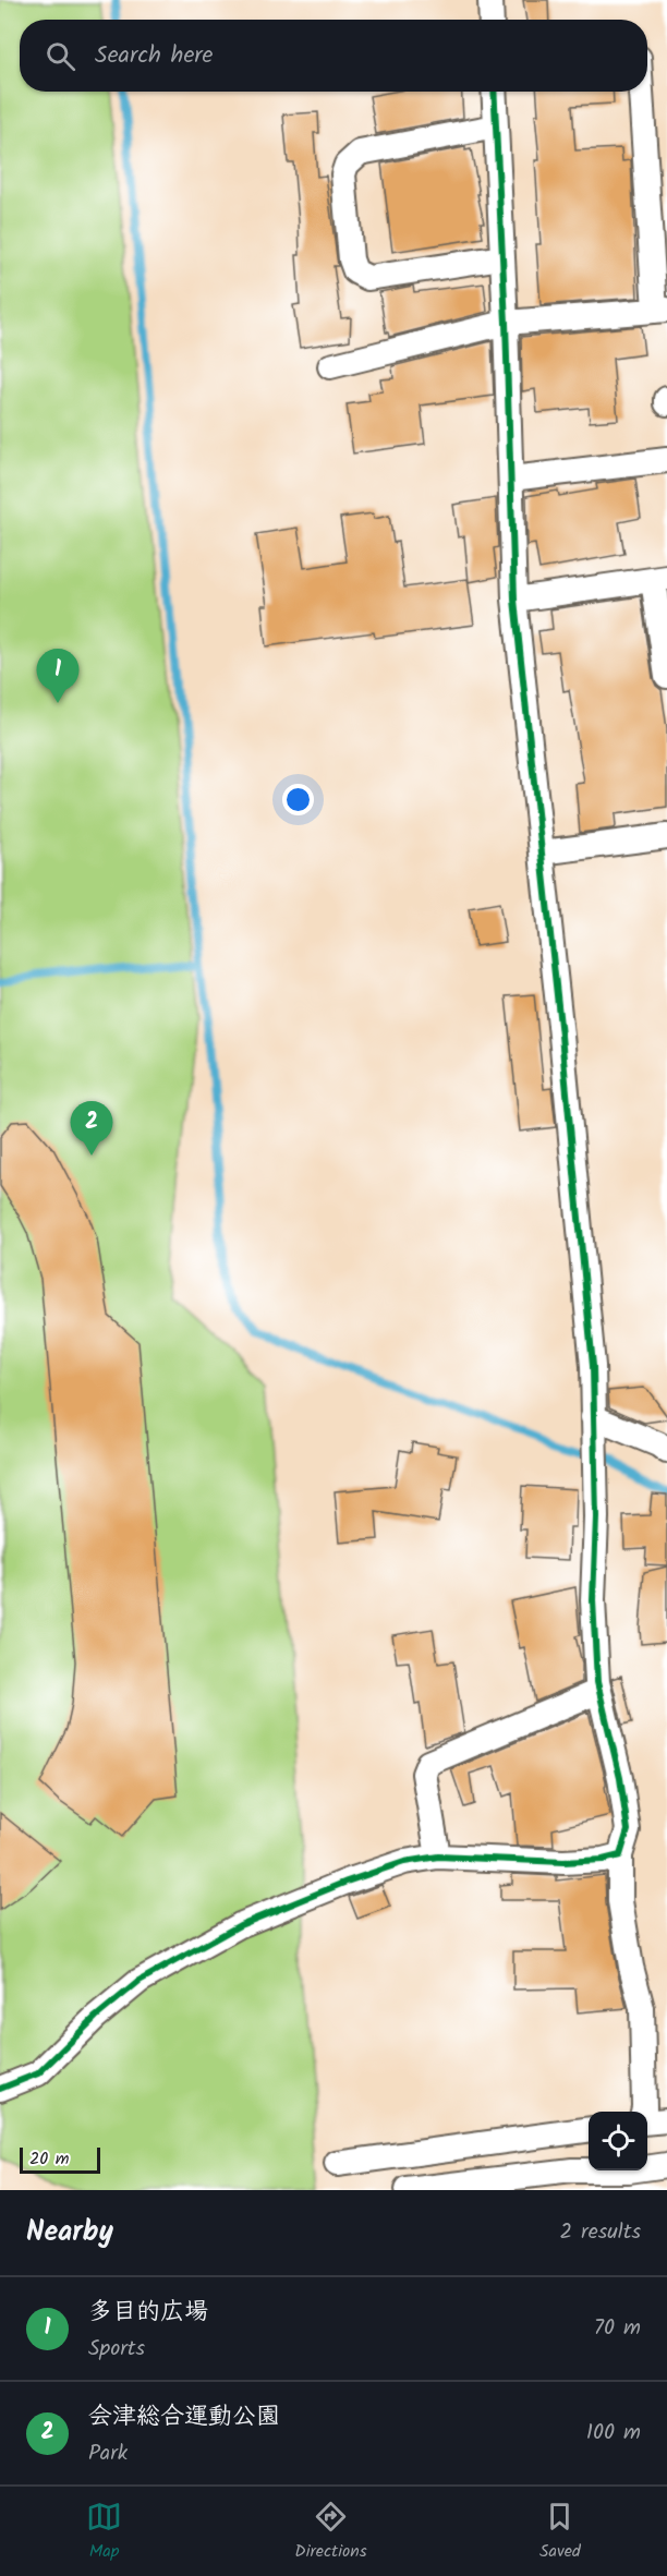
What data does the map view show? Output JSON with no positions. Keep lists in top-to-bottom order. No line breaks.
{"scale_bar":"20 m","page":{"search":"Search here","pins":["1","2"],"scale":"20 m","heading":["Nearby","2 results"],"list":[{"mark":"1","name":"多目的広場","note":"Sports","value":"70 m"},{"mark":"2","name":"会津総合運動公園","note":"Park","value":"100 m"}],"nav":["Map","Directions","Saved"]}}
